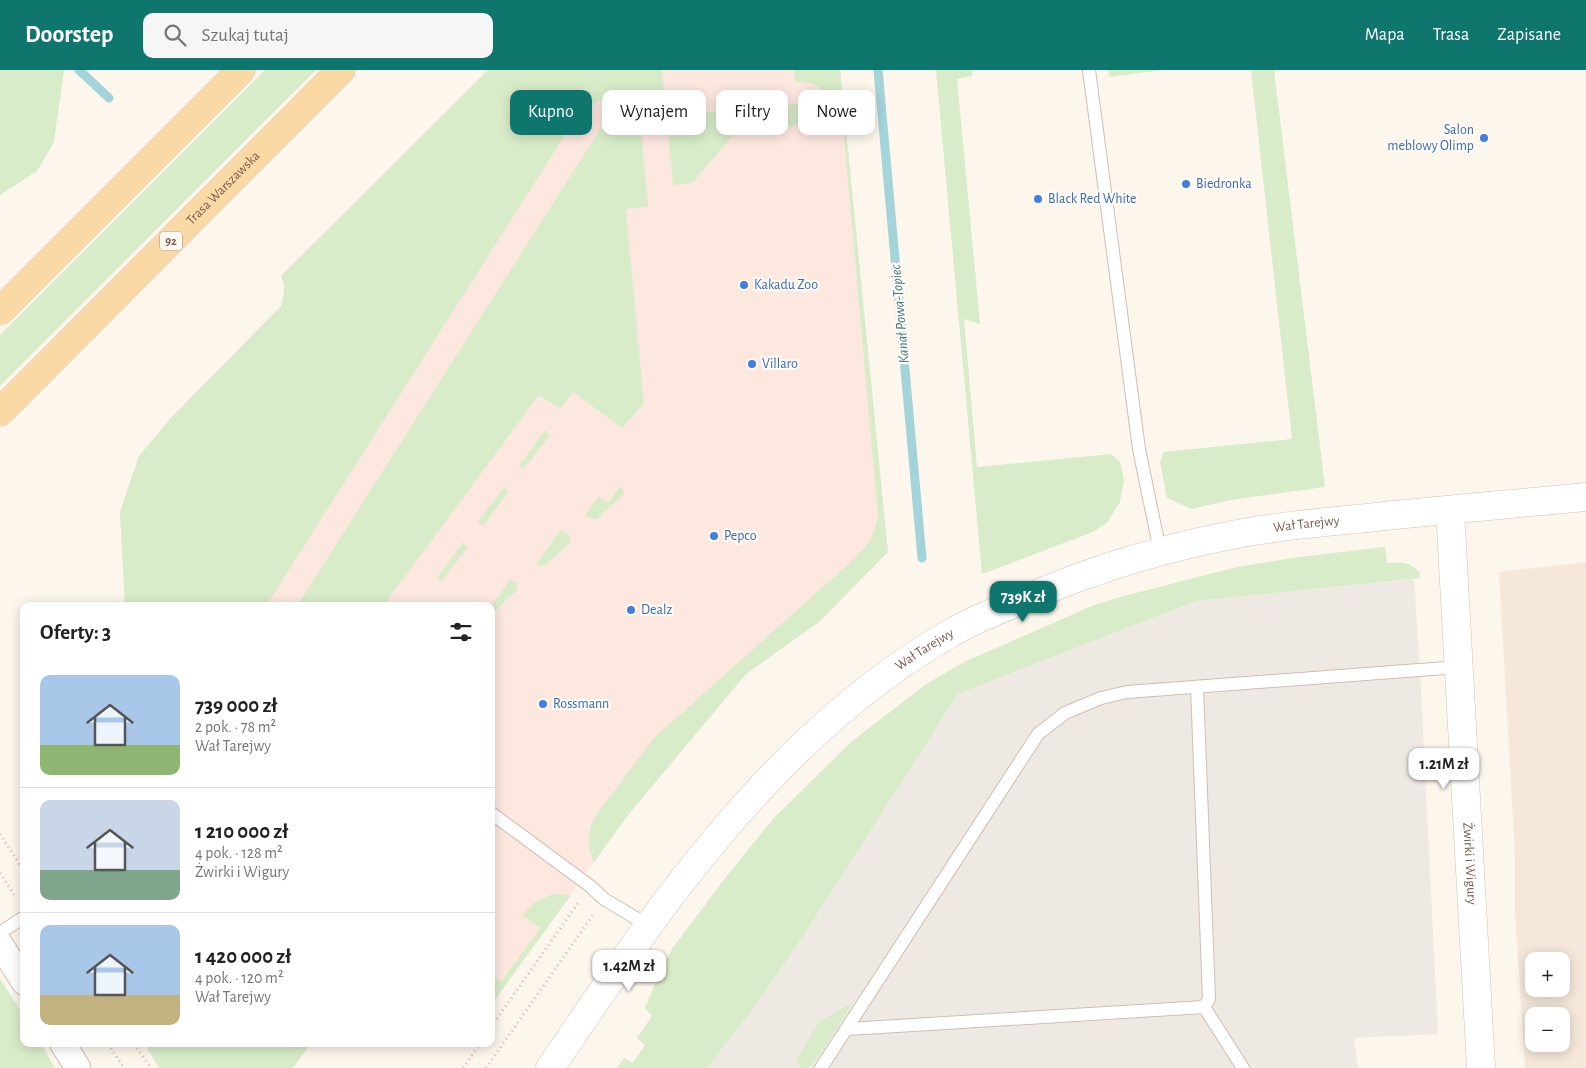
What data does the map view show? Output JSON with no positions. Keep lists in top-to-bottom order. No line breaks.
{"streets":{"main road":["Trasa Warszawska","92"],"street":["Wał Tarejwy","Żwirki i Wigury"]},"crossings":[["Wał Tarejwy","Żwirki i Wigury"]],"water":["Kanał Powa-Topiec"],"places":["Salon meblowy Olimp","Biedronka","Black Red White","Kakadu Zoo","Villaro","Pepco","Dealz","Rossmann"],"page":{"header":"Doorstep","search":"Szukaj tutaj","nav":["Mapa","Trasa","Zapisane"],"chip":["Kupno","Wynajem","Filtry","Nowe"],"price":["739K zł","1.21M zł","1.42M zł"],"heading":"Oferty: 3","list":[{"name":"739 000 zł","note":"2 pok. · 78 m² · Wał Tarejwy"},{"name":"1 210 000 zł","note":"4 pok. · 128 m² · Żwirki i Wigury"},{"name":"1 420 000 zł","note":"4 pok. · 120 m² · Wał Tarejwy"}],"map_buttons":["+","−"]}}
